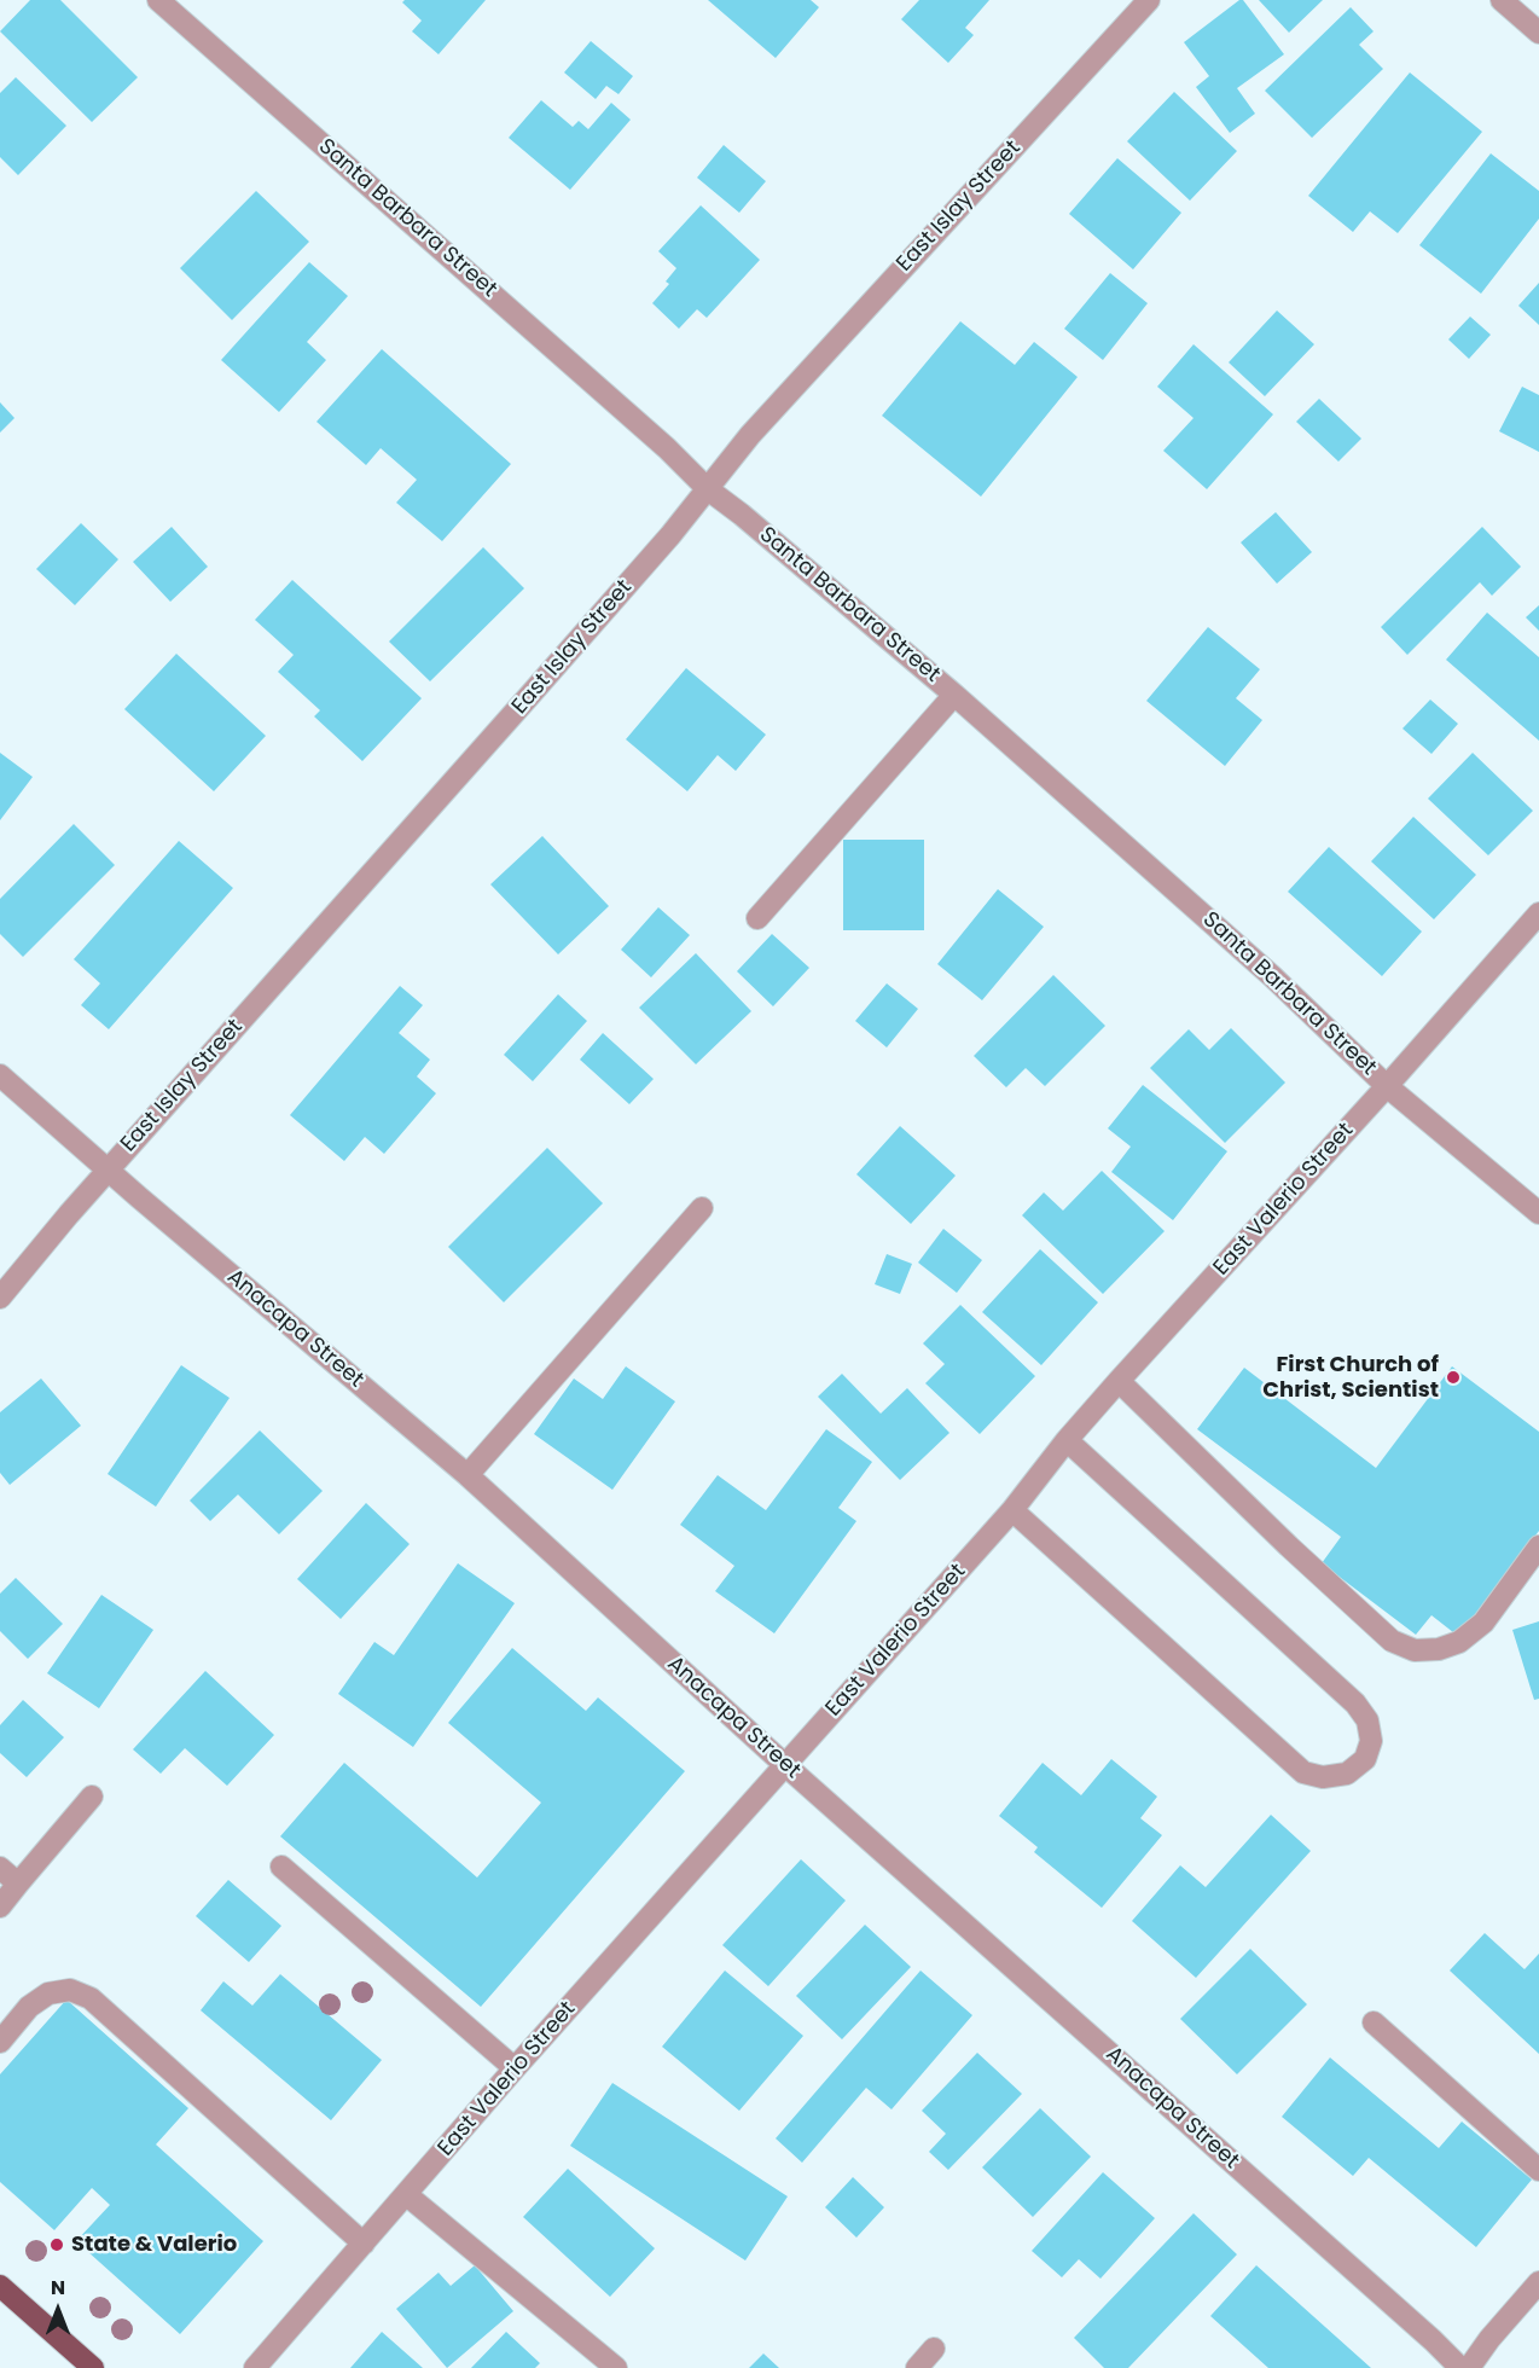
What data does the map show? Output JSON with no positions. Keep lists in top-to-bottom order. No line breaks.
{"streets":{"street":["East Islay Street","Santa Barbara Street","East Valerio Street","Anacapa Street"]},"crossings":[["East Islay Street","Santa Barbara Street"],["East Islay Street","Anacapa Street"],["Santa Barbara Street","East Valerio Street"],["East Valerio Street","Anacapa Street"]],"places":["First Church of Christ, Scientist","State & Valerio"],"north":"top"}
